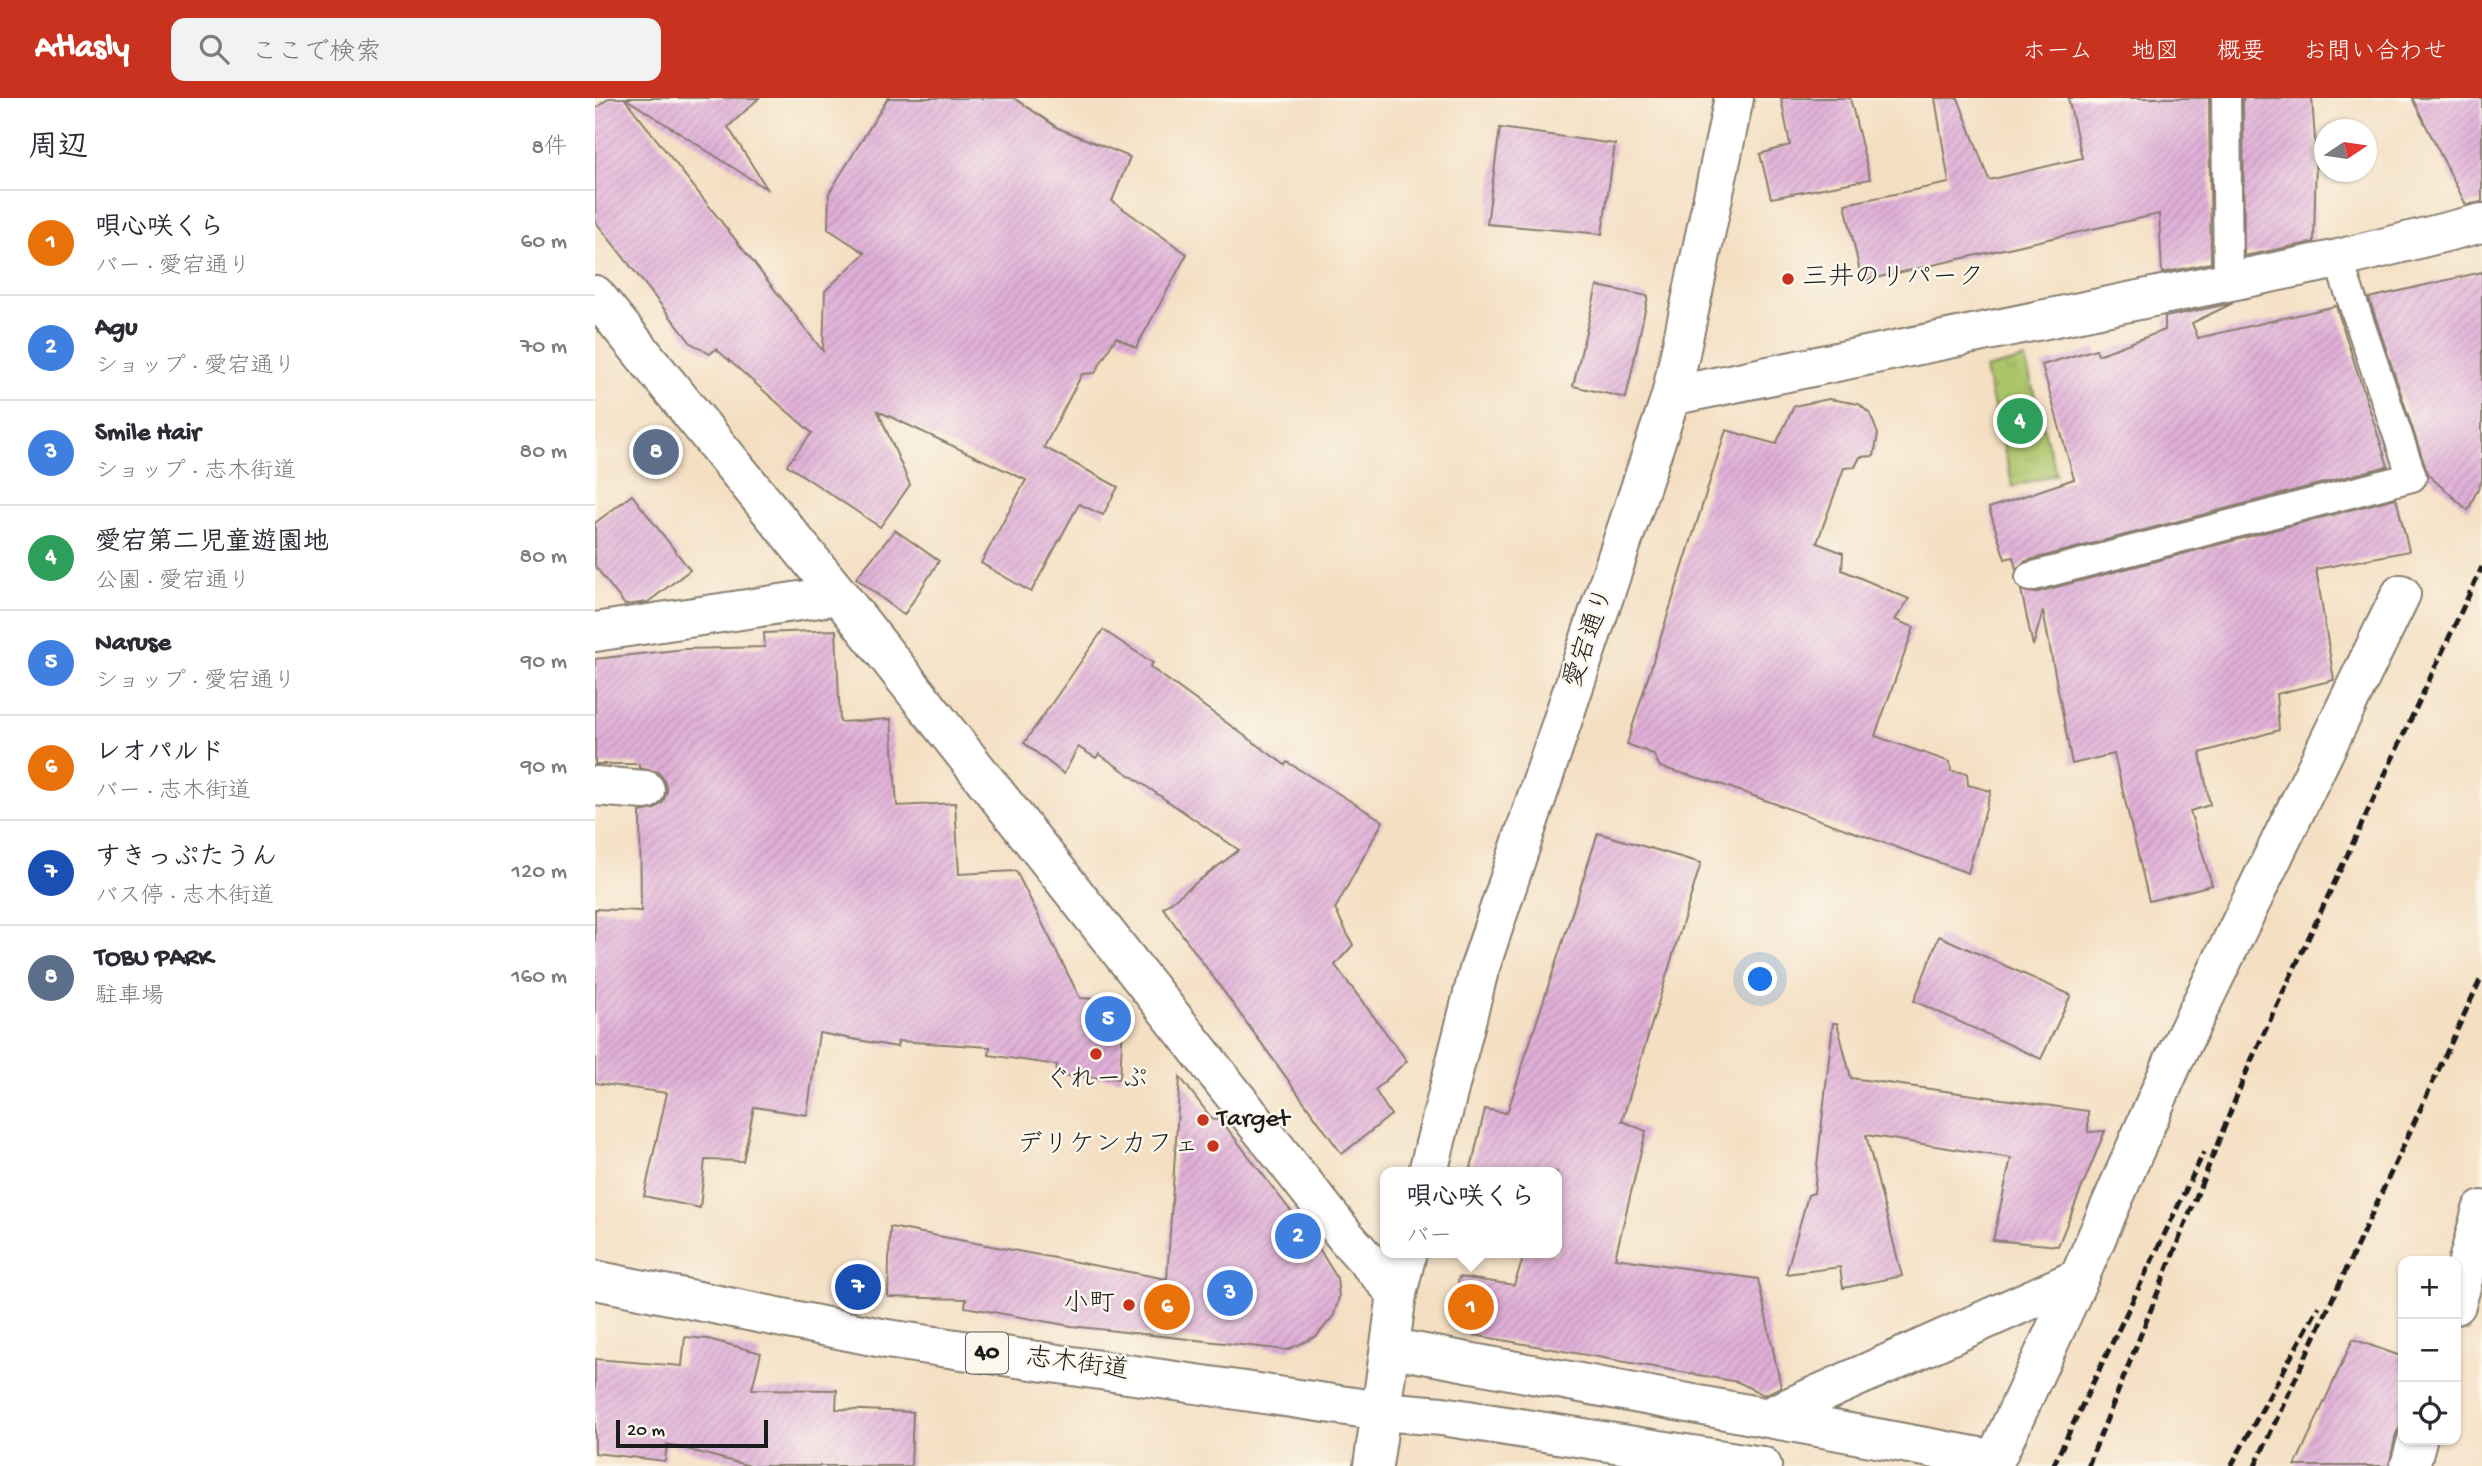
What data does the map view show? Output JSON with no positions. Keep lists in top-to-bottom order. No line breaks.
{"streets":{"street":["愛宕通り","40","志木街道"]},"places":["三井のリパーク","ぐれーぷ","Target","デリケンカフェ","小町"],"scale_bar":"20 m","north":"right","page":{"header":"Atlasly","search":"ここで検索","nav":["ホーム","地図","概要","お問い合わせ"],"heading":["周辺","8件"],"list":[{"mark":"1","name":"唄心咲くら","note":"バー · 愛宕通り","value":"60 m"},{"mark":"2","name":"Agu","note":"ショップ · 愛宕通り","value":"70 m"},{"mark":"3","name":"Smile Hair","note":"ショップ · 志木街道","value":"80 m"},{"mark":"4","name":"愛宕第二児童遊園地","note":"公園 · 愛宕通り","value":"80 m"},{"mark":"5","name":"Naruse","note":"ショップ · 愛宕通り","value":"90 m"},{"mark":"6","name":"レオパルド","note":"バー · 志木街道","value":"90 m"},{"mark":"7","name":"すきっぷたうん","note":"バス停 · 志木街道","value":"120 m"},{"mark":"8","name":"TOBU PARK","note":"駐車場","value":"160 m"}],"pins":["4","8","5","2","7","3","1","6"],"popup":["唄心咲くら","バー"],"map_buttons":["+","−"],"scale":"20 m"}}
